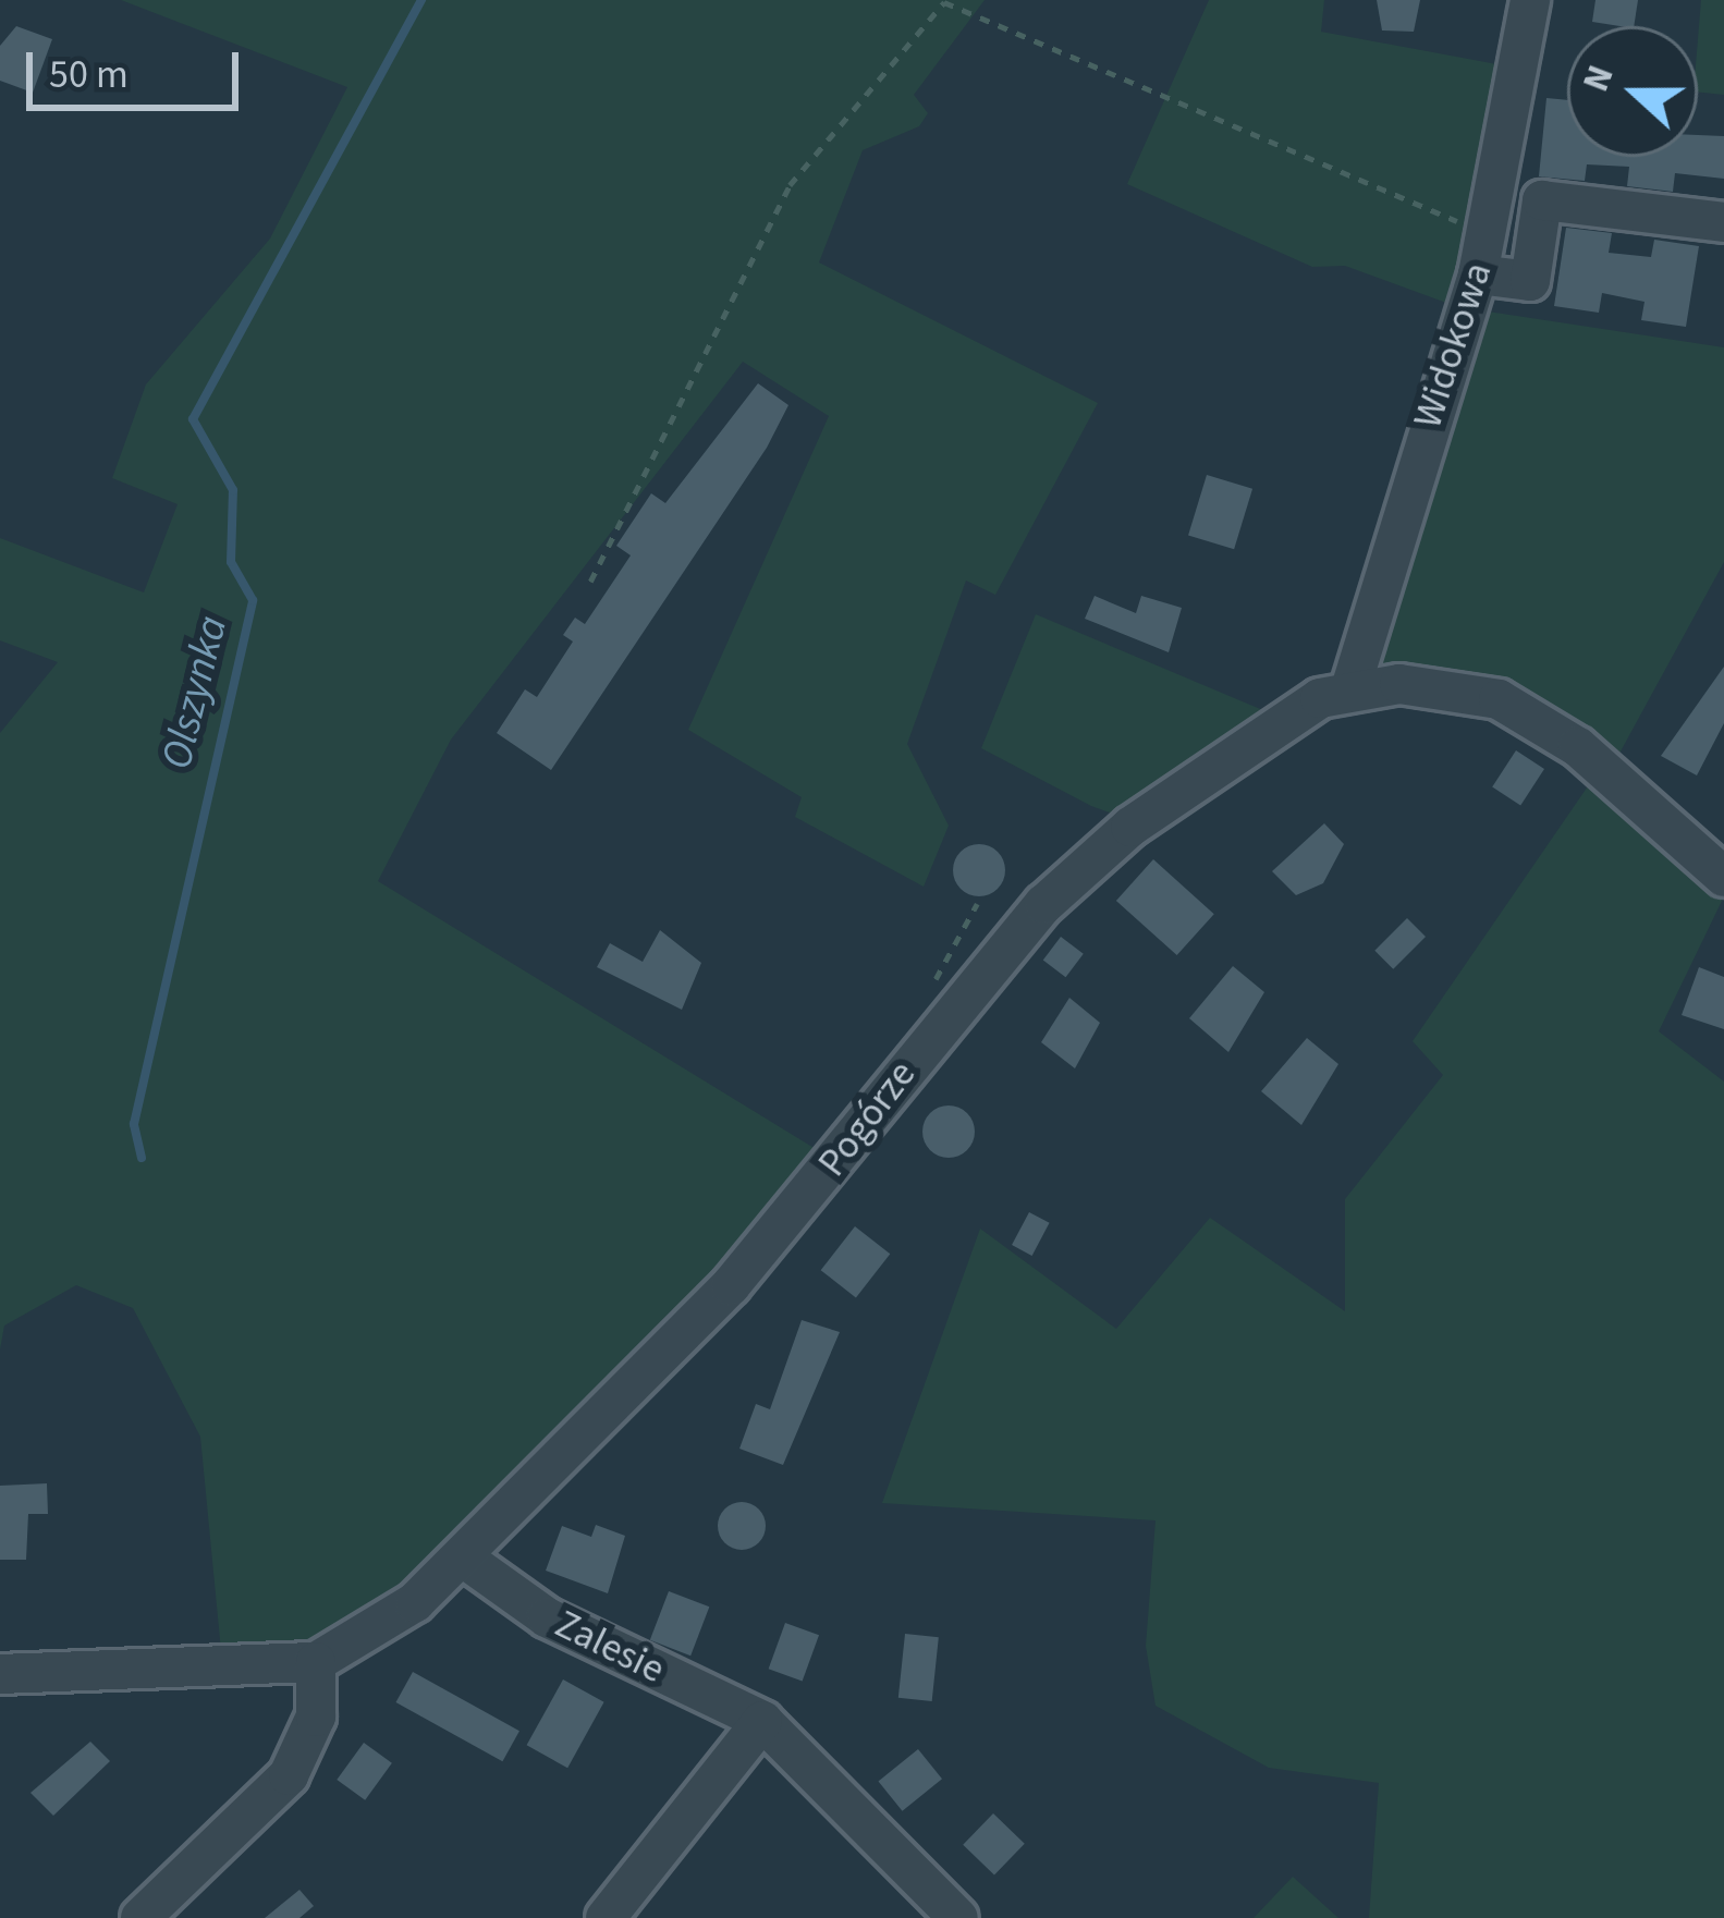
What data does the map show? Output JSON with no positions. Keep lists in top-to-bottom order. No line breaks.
{"streets":{"street":["Widokowa","Pogórze","Zalesie"]},"crossings":[["Widokowa","Pogórze"],["Pogórze","Zalesie"]],"water":["Olszynka"],"scale_bar":"50 m","north":"left"}
